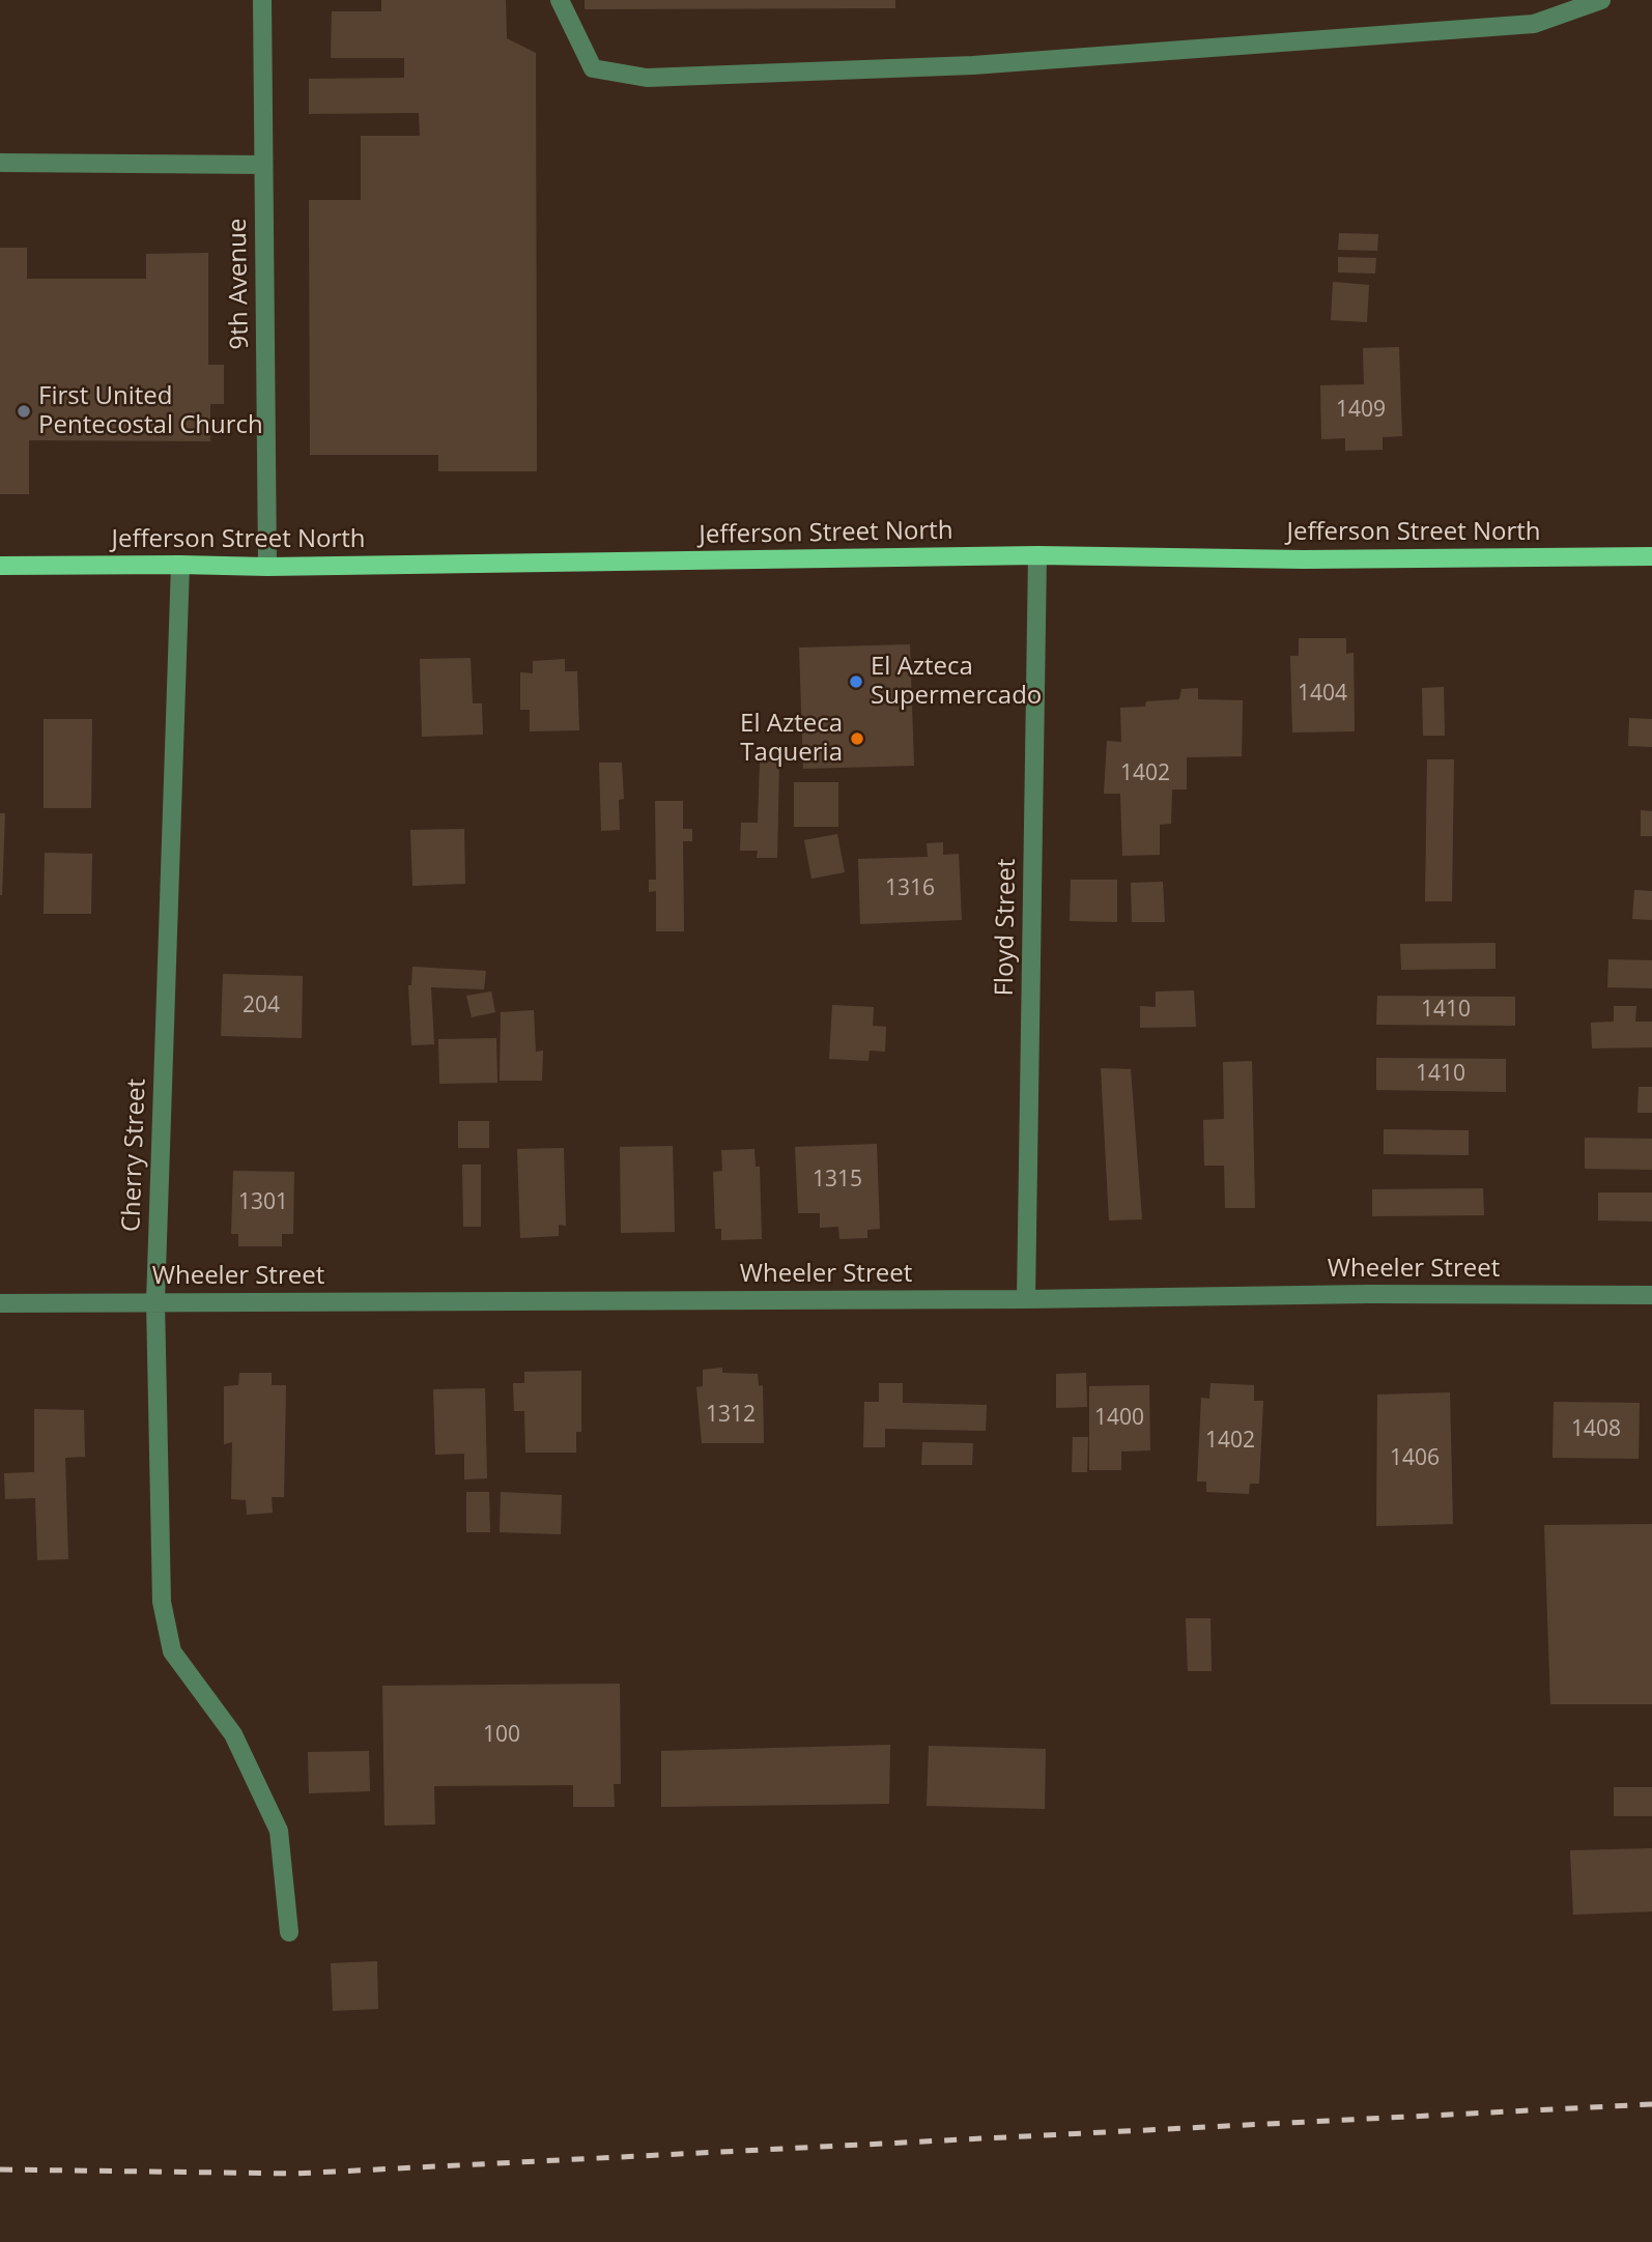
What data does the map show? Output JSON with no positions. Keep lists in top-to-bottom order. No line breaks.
{"streets":{"main road":["Jefferson Street North"],"street":["9th Avenue","Floyd Street","Cherry Street","Wheeler Street"]},"crossings":[["9th Avenue","Jefferson Street North"],["Jefferson Street North","Floyd Street"],["Jefferson Street North","Cherry Street"],["Floyd Street","Wheeler Street"],["Cherry Street","Wheeler Street"]],"places":["First United Pentecostal Church","El Azteca Supermercado","El Azteca Taqueria"],"house_numbers":["1409","1404","1402","1316","204","1410","1410","1315","1301","1312","1400","1408","1402","1406","100"]}
